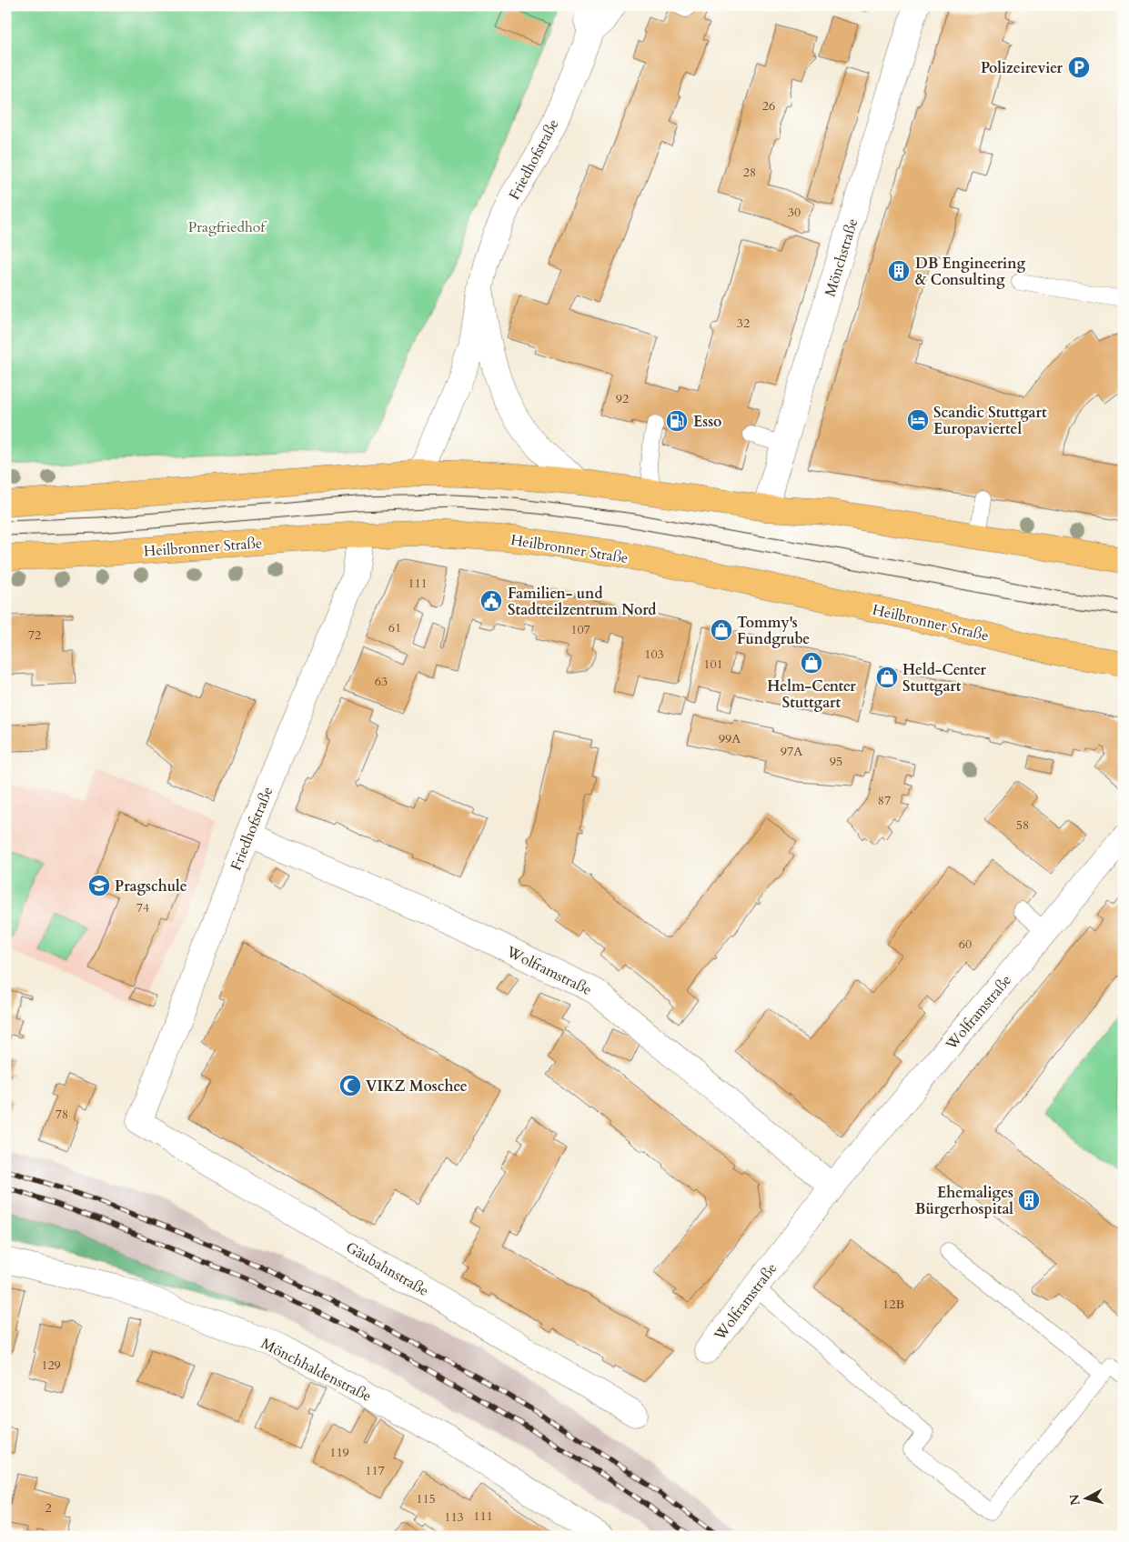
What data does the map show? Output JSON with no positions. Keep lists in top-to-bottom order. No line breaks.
{"streets":{"main road":["Heilbronner Straße"],"street":["Friedhofstraße","Mönchstraße","Wolframstraße","Gäubahnstraße","Mönchhaldenstraße"]},"crossings":[["Friedhofstraße","Heilbronner Straße"],["Friedhofstraße","Wolframstraße"],["Friedhofstraße","Gäubahnstraße"]],"parks":["Pragfriedhof"],"places":{"parking":["Polizeirevier"],"building":["DB Engineering & Consulting","Ehemaliges Bürgerhospital"],"hotel":["Scandic Stuttgart Europaviertel"],"fuel station":["Esso"],"public building":["Familien- und Stadtteilzentrum Nord"],"shop":["Tommy's Fundgrube","Helm-Center Stuttgart","Held-Center Stuttgart"],"school or university":["Pragschule"],"mosque":["VIKZ Moschee"]},"house_numbers":["26","28","30","32","92","111","61","107","72","103","101","63","99A","97A","95","87","58","74","60","78","12B","129","119","117","115","2","111","113"],"north":"left"}
